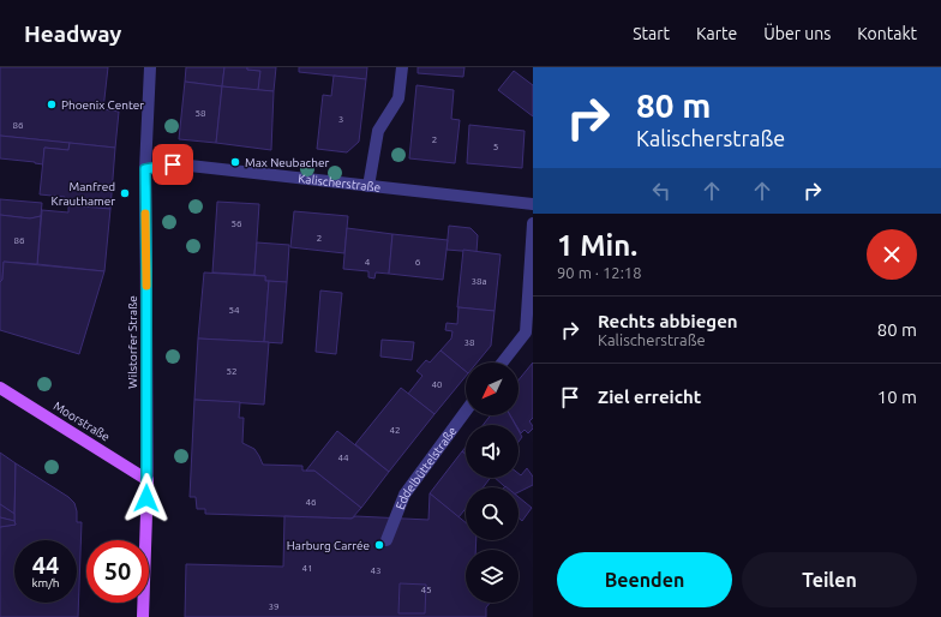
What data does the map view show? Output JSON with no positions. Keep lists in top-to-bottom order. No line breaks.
{"streets":{"main road":["Wilstorfer Straße","Moorstraße"],"street":["Kalischerstraße","Eddelbüttelstraße"]},"crossings":[["Kalischerstraße","Wilstorfer Straße"],["Wilstorfer Straße","Moorstraße"]],"places":["Phoenix Center","Max Neubacher","Manfred Krauthamer","Harburg Carrée"],"house_numbers":["58","3","86","2","5","56","2","86","4","6","38a","54","38","52","40","42","44","46","41","43","45","39"],"north":"bottom left","page":{"header":"Headway","nav":["Start","Karte","Über uns","Kontakt"],"turn":["80 m","Kalischerstraße"],"heading":["1 Min.","90 m · 12:18"],"list":[{"name":"Rechts abbiegen","note":"Kalischerstraße","value":"80 m"},{"name":"Ziel erreicht","value":"10 m"}],"speed":"44 km/h","limit":"50","buttons":["Beenden","Teilen"]}}
